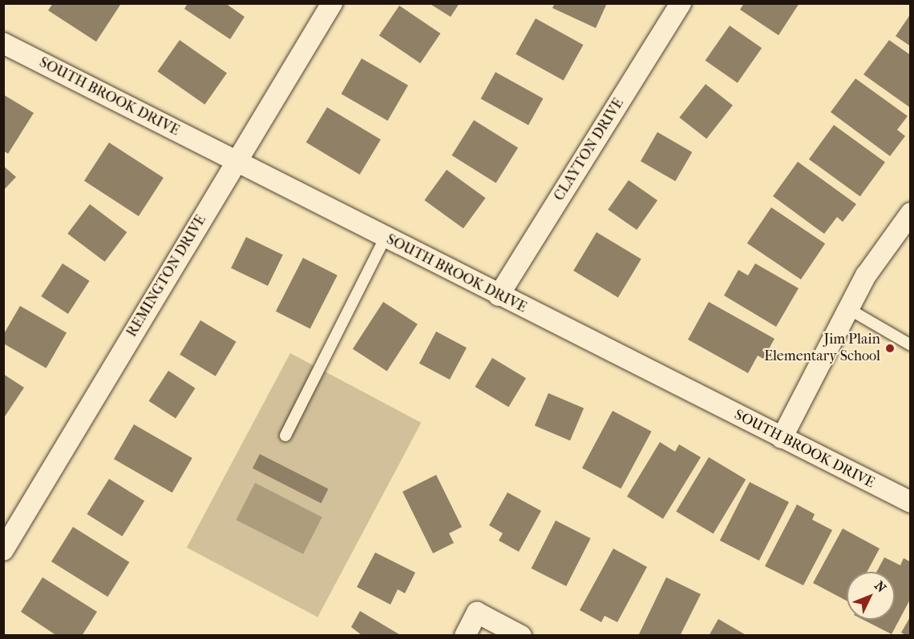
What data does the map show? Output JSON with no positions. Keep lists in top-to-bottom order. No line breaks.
{"streets":{"street":["SOUTH BROOK DRIVE","CLAYTON DRIVE","REMINGTON DRIVE"]},"crossings":[["SOUTH BROOK DRIVE","CLAYTON DRIVE"],["SOUTH BROOK DRIVE","REMINGTON DRIVE"]],"places":["Jim Plain Elementary School"],"north":"top right"}
